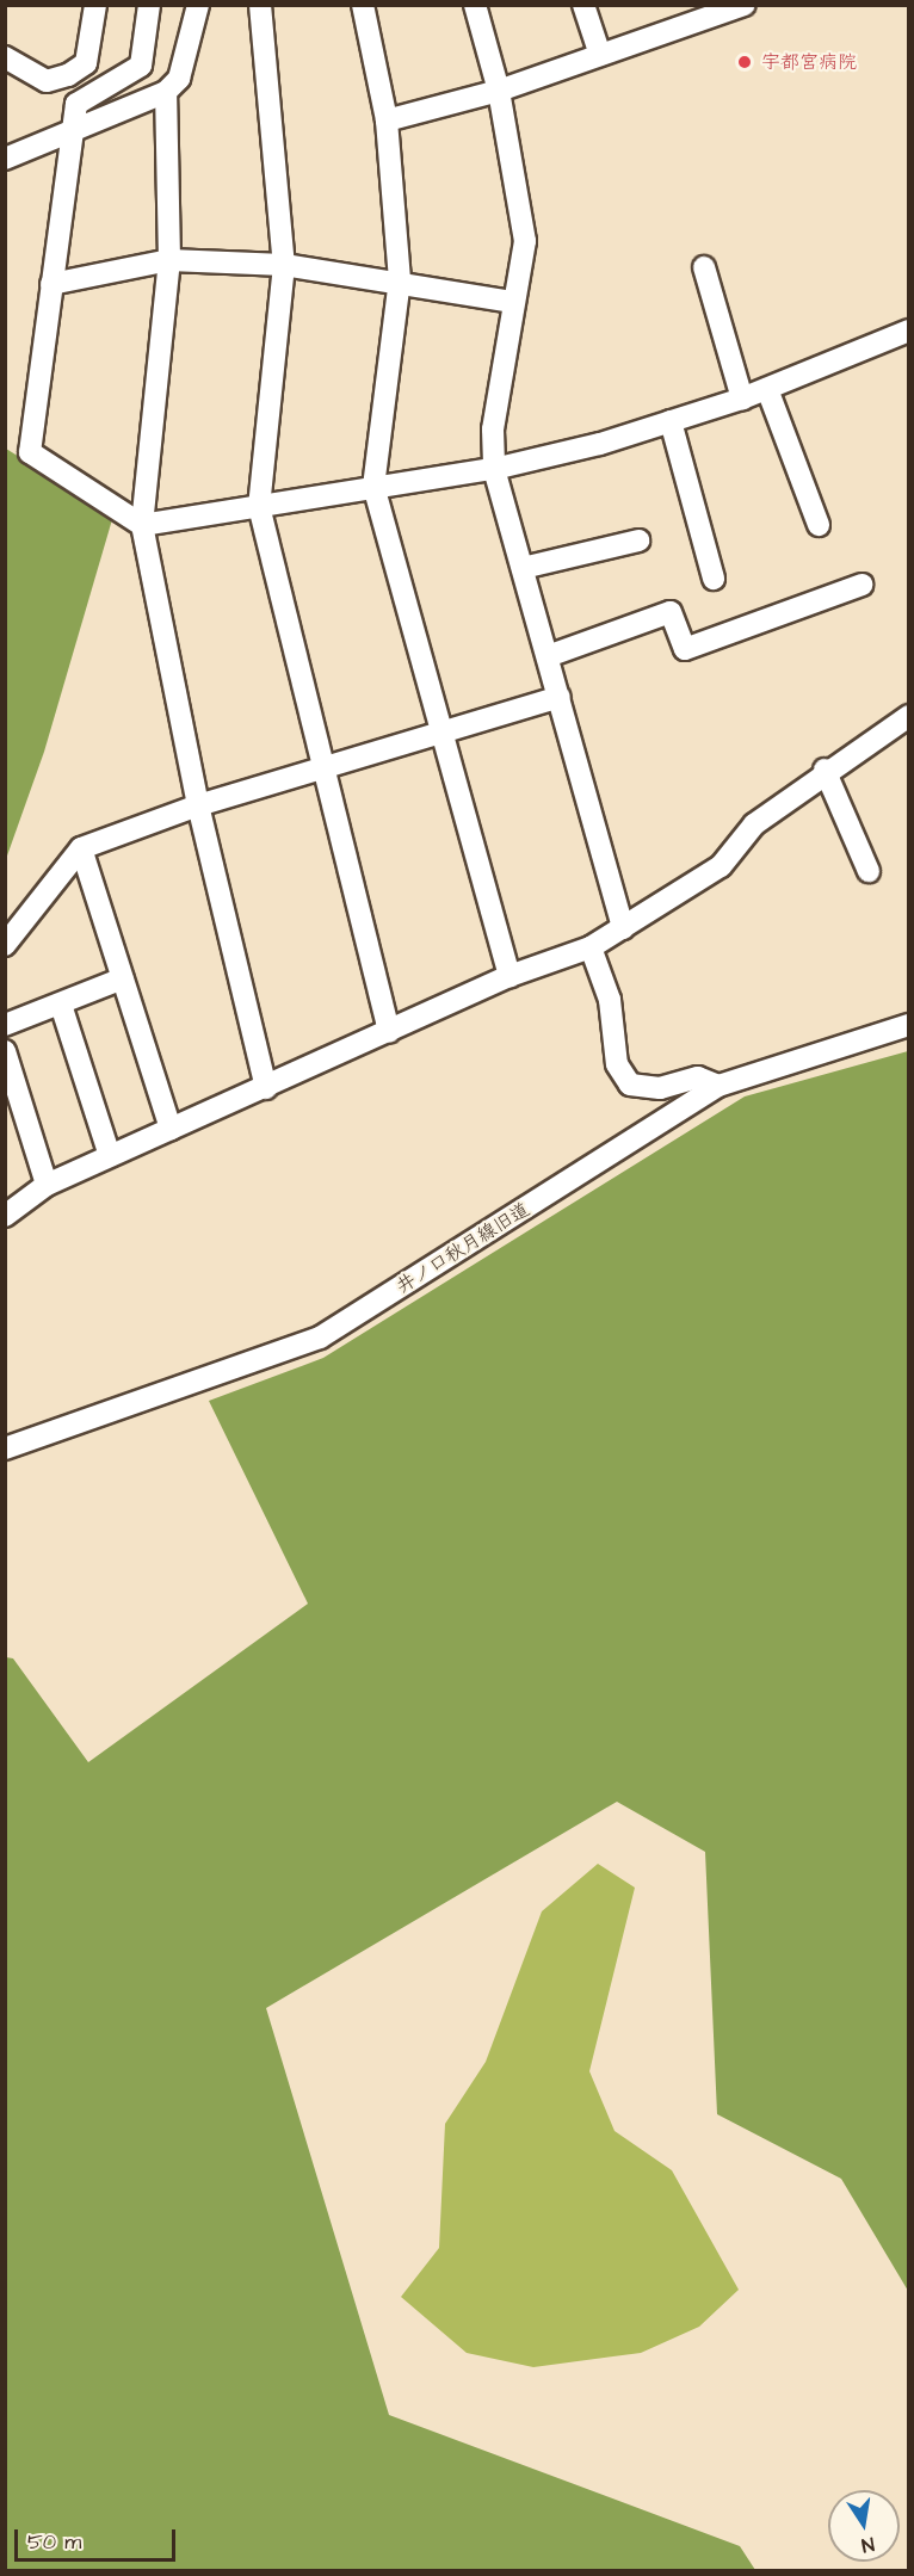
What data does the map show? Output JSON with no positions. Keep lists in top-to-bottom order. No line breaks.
{"streets":{"street":["井ノ口秋月線旧道"]},"places":["宇都宮病院"],"scale_bar":"50 m","north":"bottom"}
